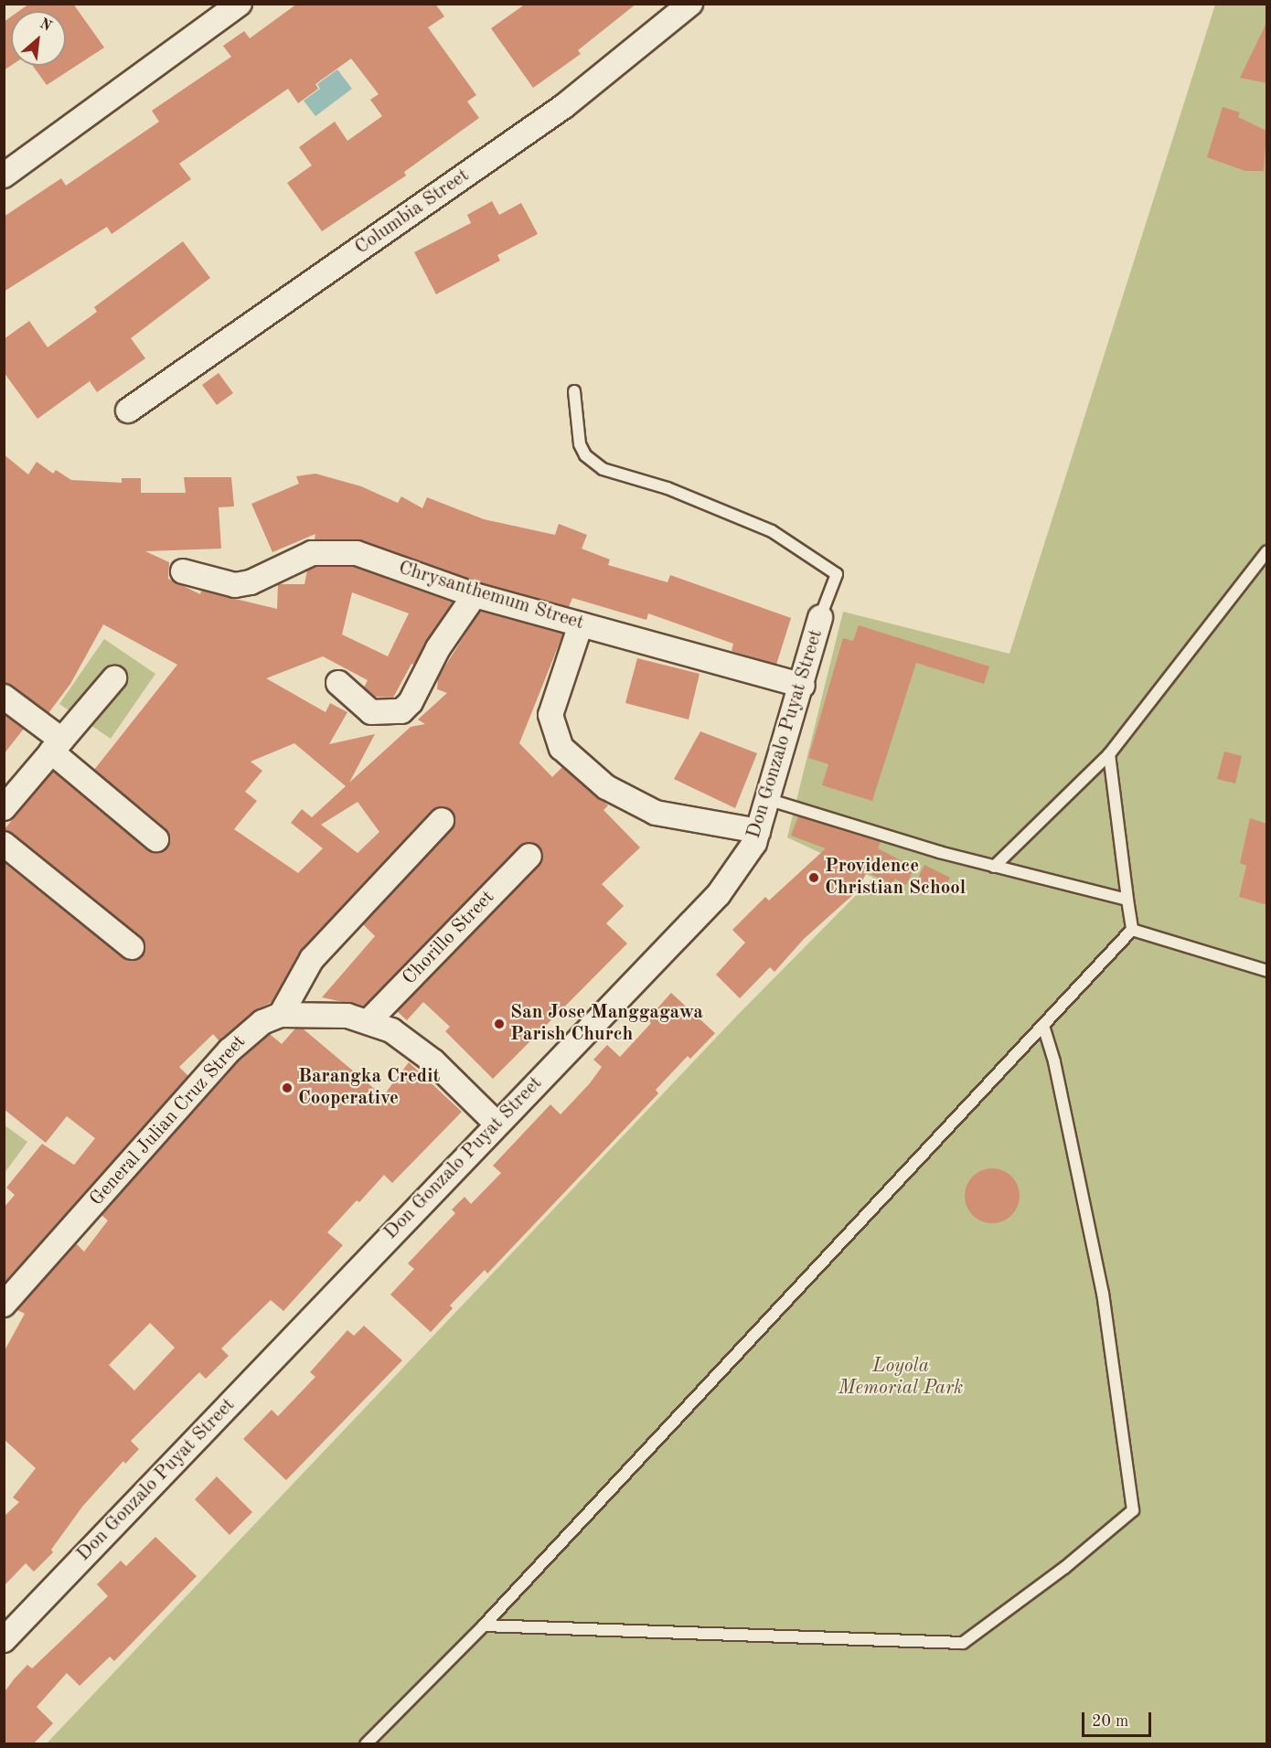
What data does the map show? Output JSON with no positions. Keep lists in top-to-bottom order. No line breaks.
{"streets":{"street":["Columbia Street","Chrysanthemum Street","Don Gonzalo Puyat Street","Chorillo Street","General Julian Cruz Street"]},"crossings":[["Chrysanthemum Street","Don Gonzalo Puyat Street"],["Don Gonzalo Puyat Street","General Julian Cruz Street"],["Chorillo Street","General Julian Cruz Street"]],"parks":["Loyola Memorial Park"],"places":["Providence Christian School","San Jose Manggagawa Parish Church","Barangka Credit Cooperative"],"scale_bar":"20 m","north":"top right"}
